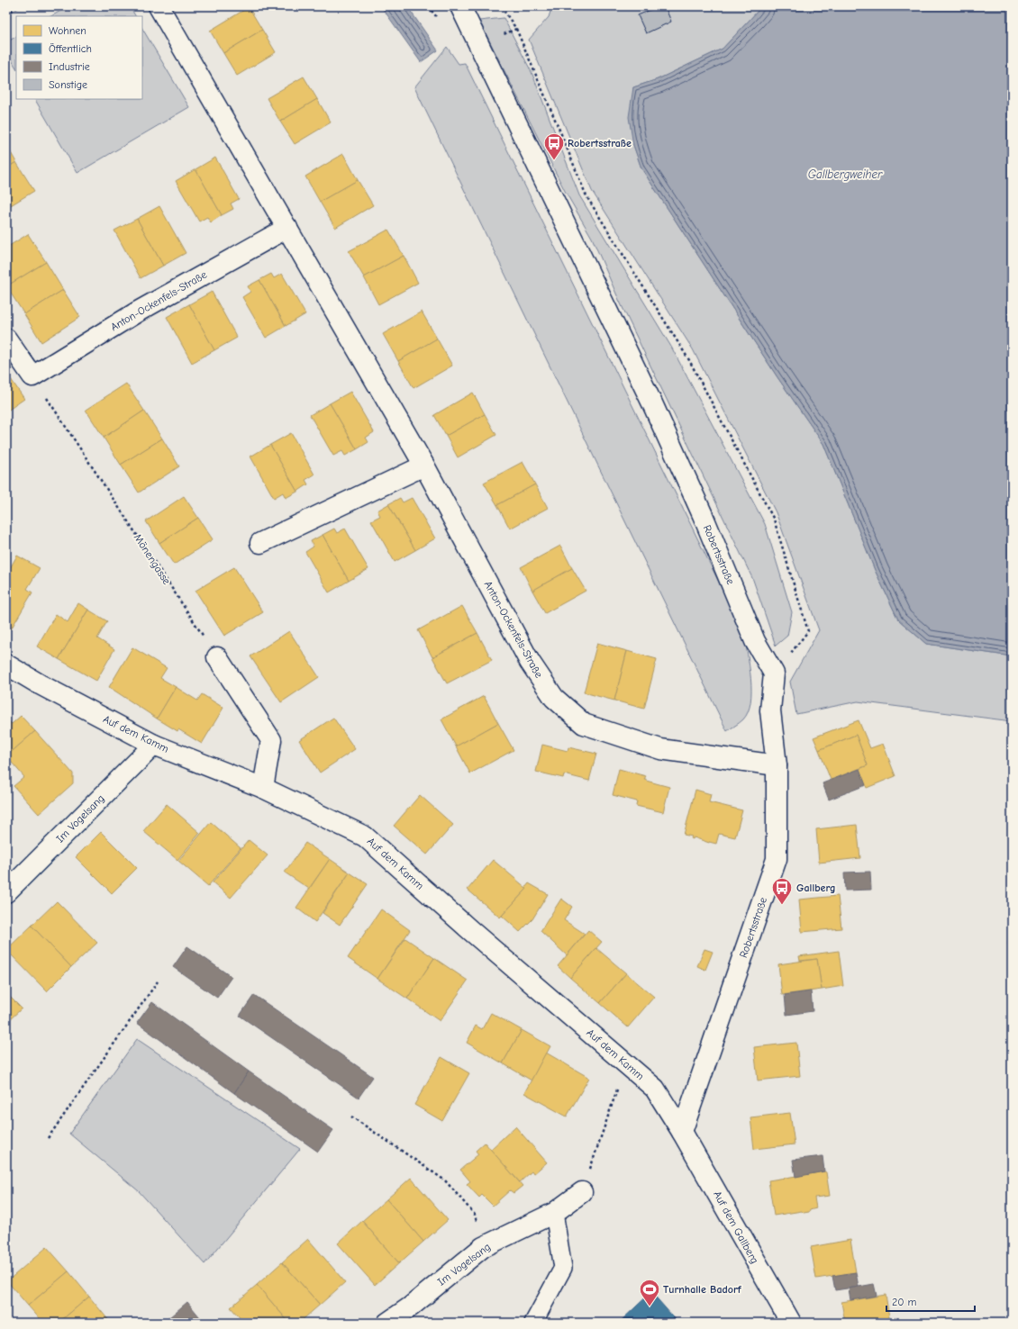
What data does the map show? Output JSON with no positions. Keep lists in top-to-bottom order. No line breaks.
{"streets":{"street":["Anton-Ockenfels-Straße","Robertsstraße","Auf dem Kamm","Im Vogelsang","Auf dem Gallberg"],"path":["Mönengasse"]},"crossings":[["Anton-Ockenfels-Straße","Robertsstraße"],["Anton-Ockenfels-Straße","Mönengasse"],["Robertsstraße","Auf dem Kamm"],["Robertsstraße","Auf dem Gallberg"],["Auf dem Kamm","Im Vogelsang"],["Auf dem Kamm","Auf dem Gallberg"]],"water":["Gallbergweiher"],"places":{"bus stop":["Robertsstraße","Gallberg"],"sports":["Turnhalle Badorf"]},"legend":["Wohnen","Öffentlich","Industrie","Sonstige"],"scale_bar":"20 m"}
